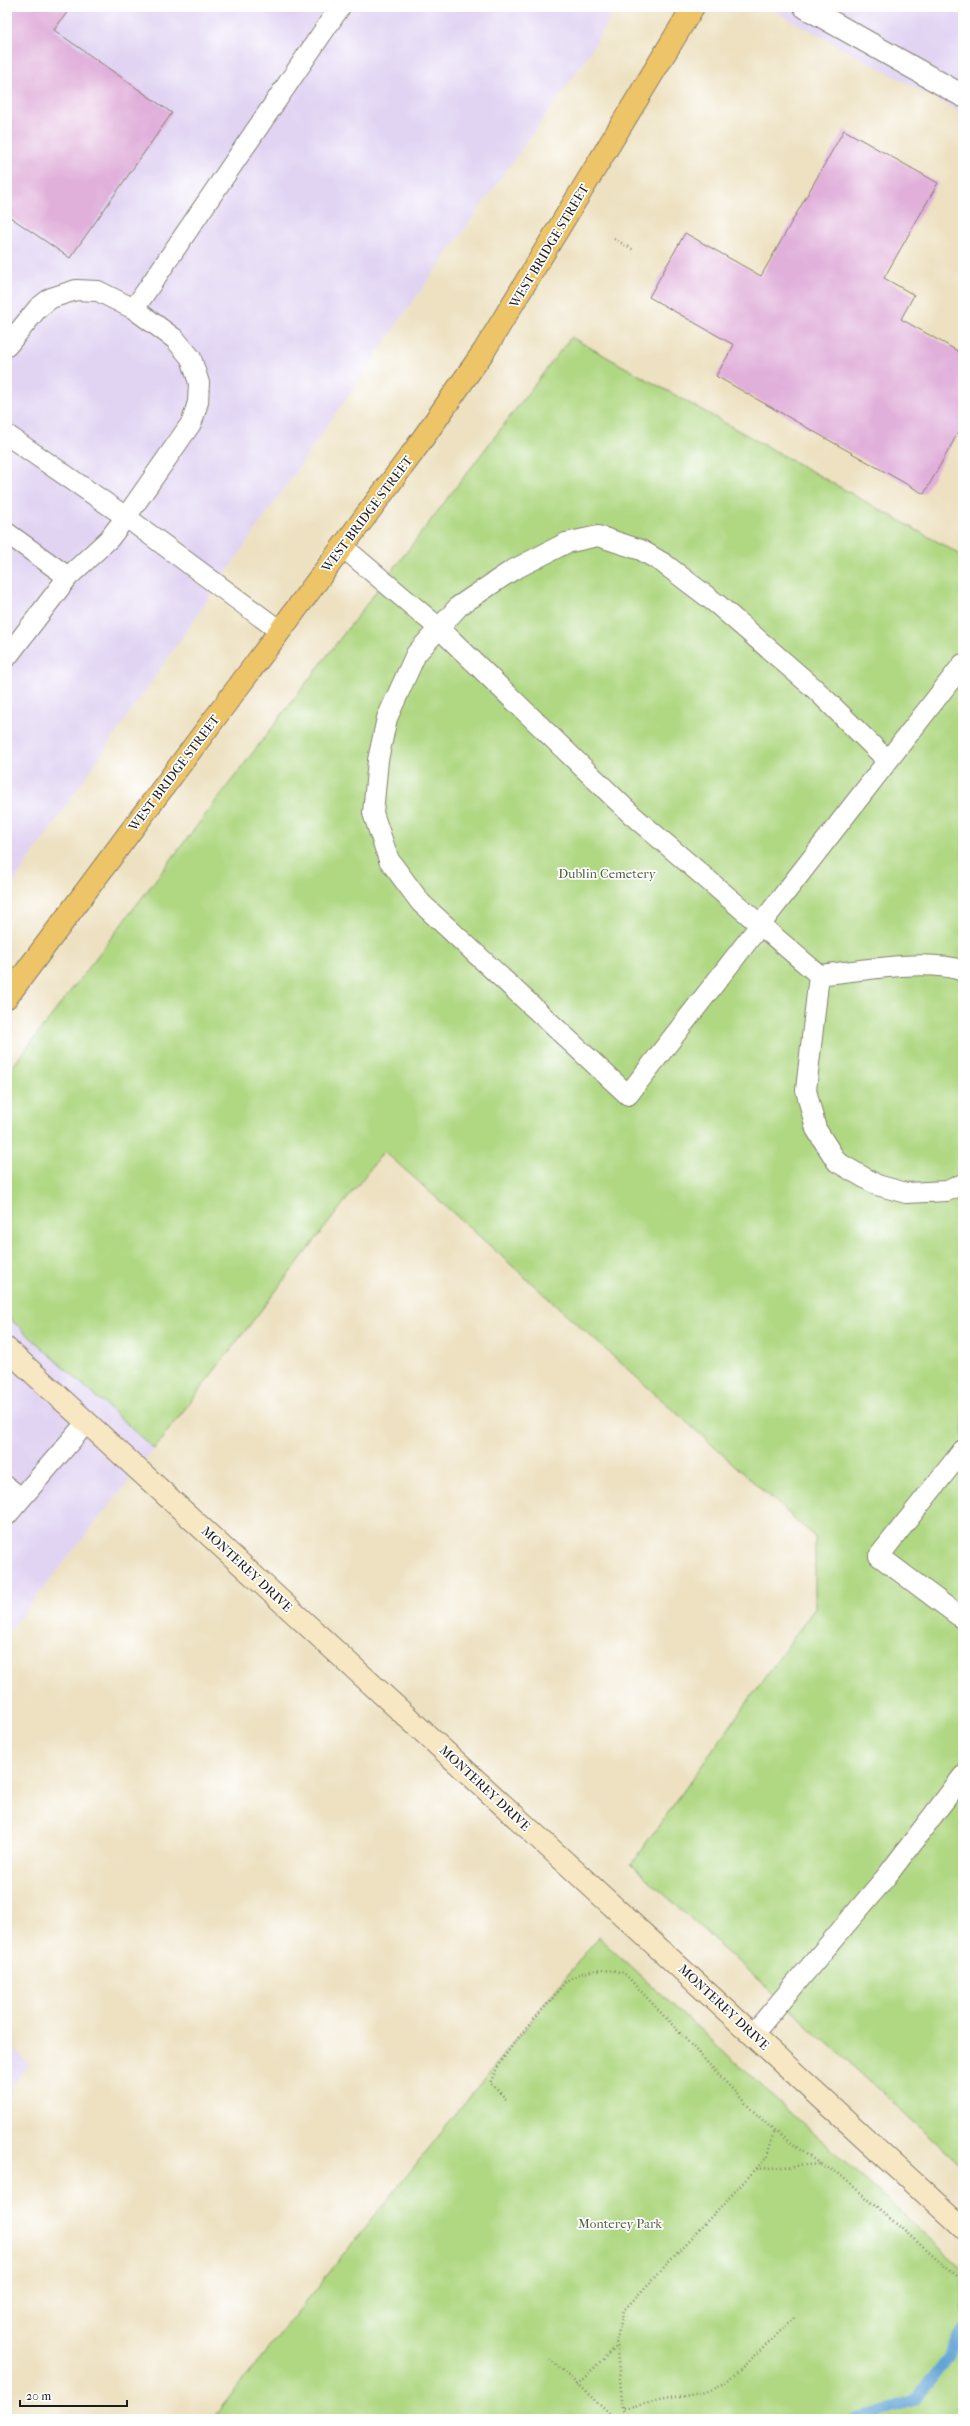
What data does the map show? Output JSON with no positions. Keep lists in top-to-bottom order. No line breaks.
{"streets":{"main road":["WEST BRIDGE STREET"],"street":["MONTEREY DRIVE"]},"parks":["Dublin Cemetery","Monterey Park"],"scale_bar":"20 m"}
